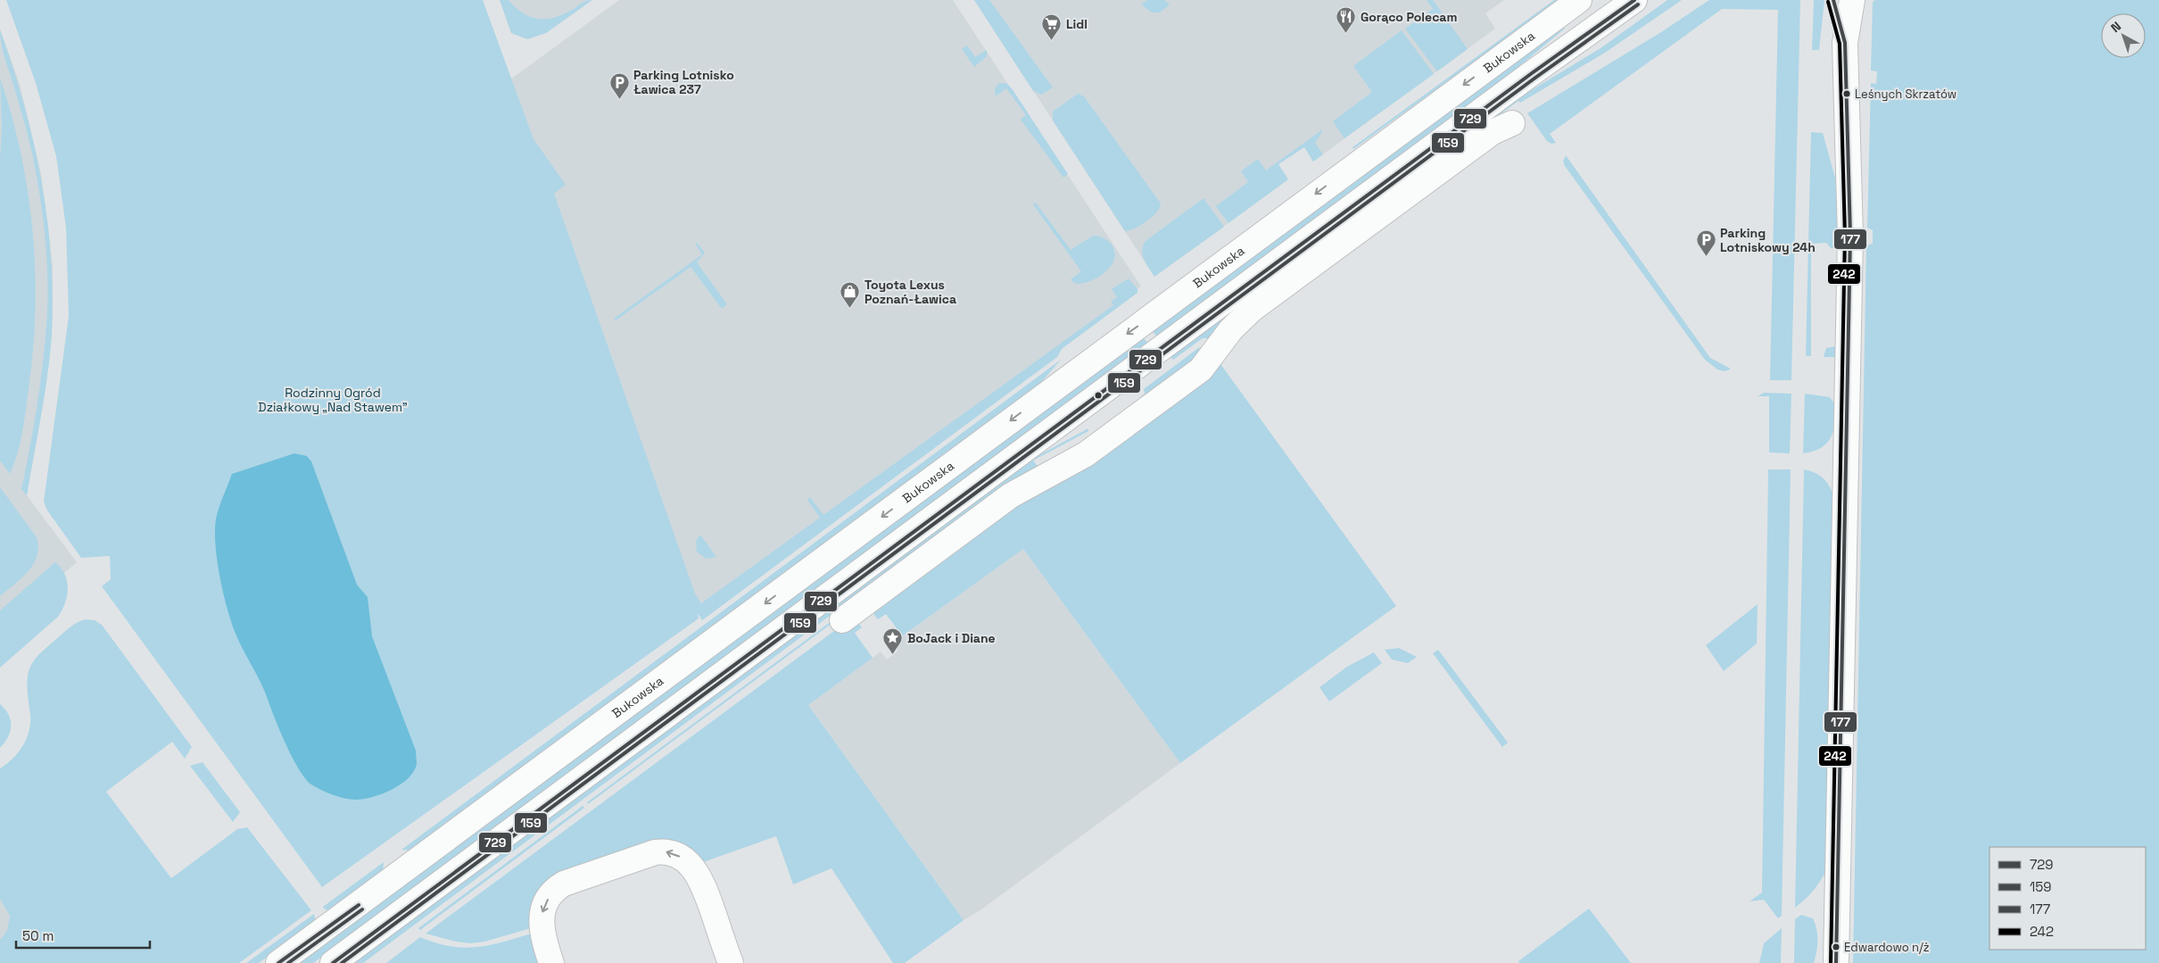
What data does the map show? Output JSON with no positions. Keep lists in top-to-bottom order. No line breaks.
{"streets":{"main road":["Bukowska"]},"parks":["Rodzinny Ogród Działkowy „Nad Stawem”"],"places":{"restaurant":["Gorąco Polecam"],"supermarket":["Lidl"],"other":["Leśnych Skrzatów","Edwardowo n/ż"],"parking":["Parking Lotnisko Ławica 237","Parking Lotniskowy 24h"],"shop":["Toyota Lexus Poznań-Ławica"],"place":["BoJack i Diane"]},"lines":["transit line 729","transit line 177","transit line 242","transit line 159"],"legend":["729","159","177","242"],"scale_bar":"50 m","north":"top left"}
